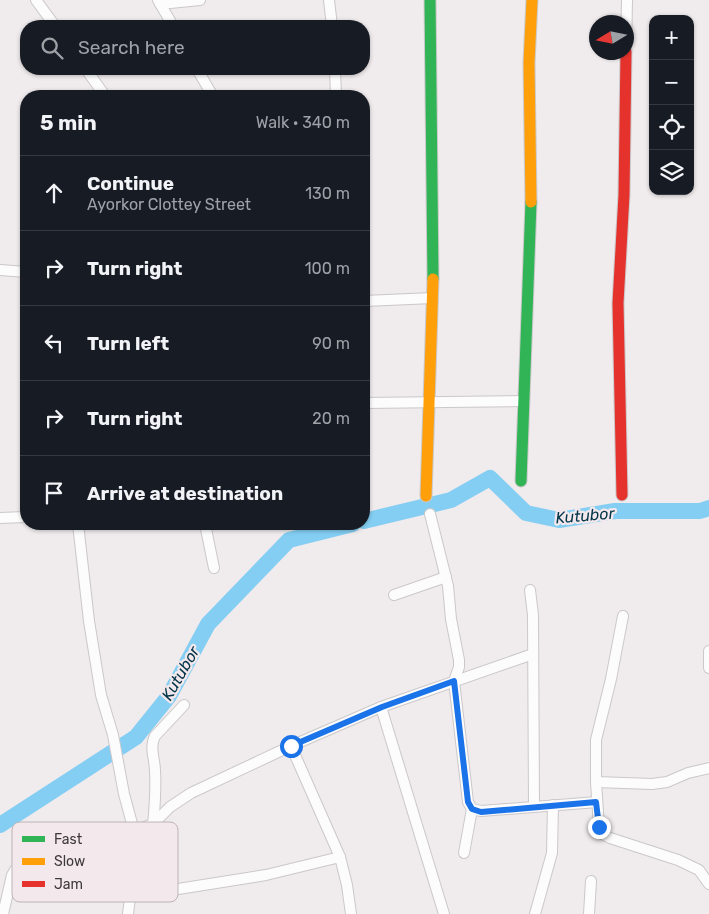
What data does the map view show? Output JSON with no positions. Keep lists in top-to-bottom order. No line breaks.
{"water":["Kutubor"],"legend":["Fast","Slow","Jam"],"north":"left","page":{"map_buttons":["+","−"],"search":"Search here","heading":["5 min","Walk · 340 m"],"list":[["Continue","Ayorkor Clottey Street","130 m"],["Turn right","100 m"],["Turn left","90 m"],["Turn right","20 m"],"Arrive at destination"]}}
